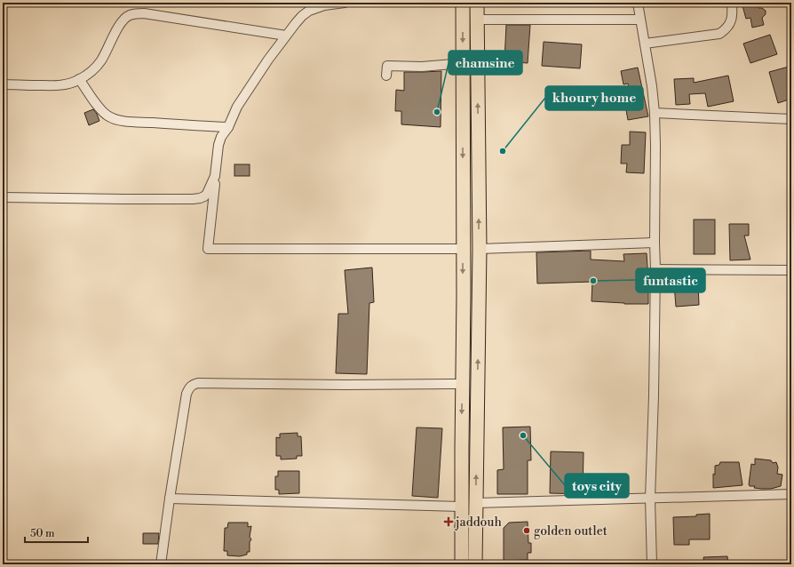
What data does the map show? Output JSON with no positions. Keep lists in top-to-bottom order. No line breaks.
{"places":{"other":["chamsine","khoury home","funtastic","toys city","golden outlet"],"health":["jaddouh"]},"scale_bar":"50 m"}
